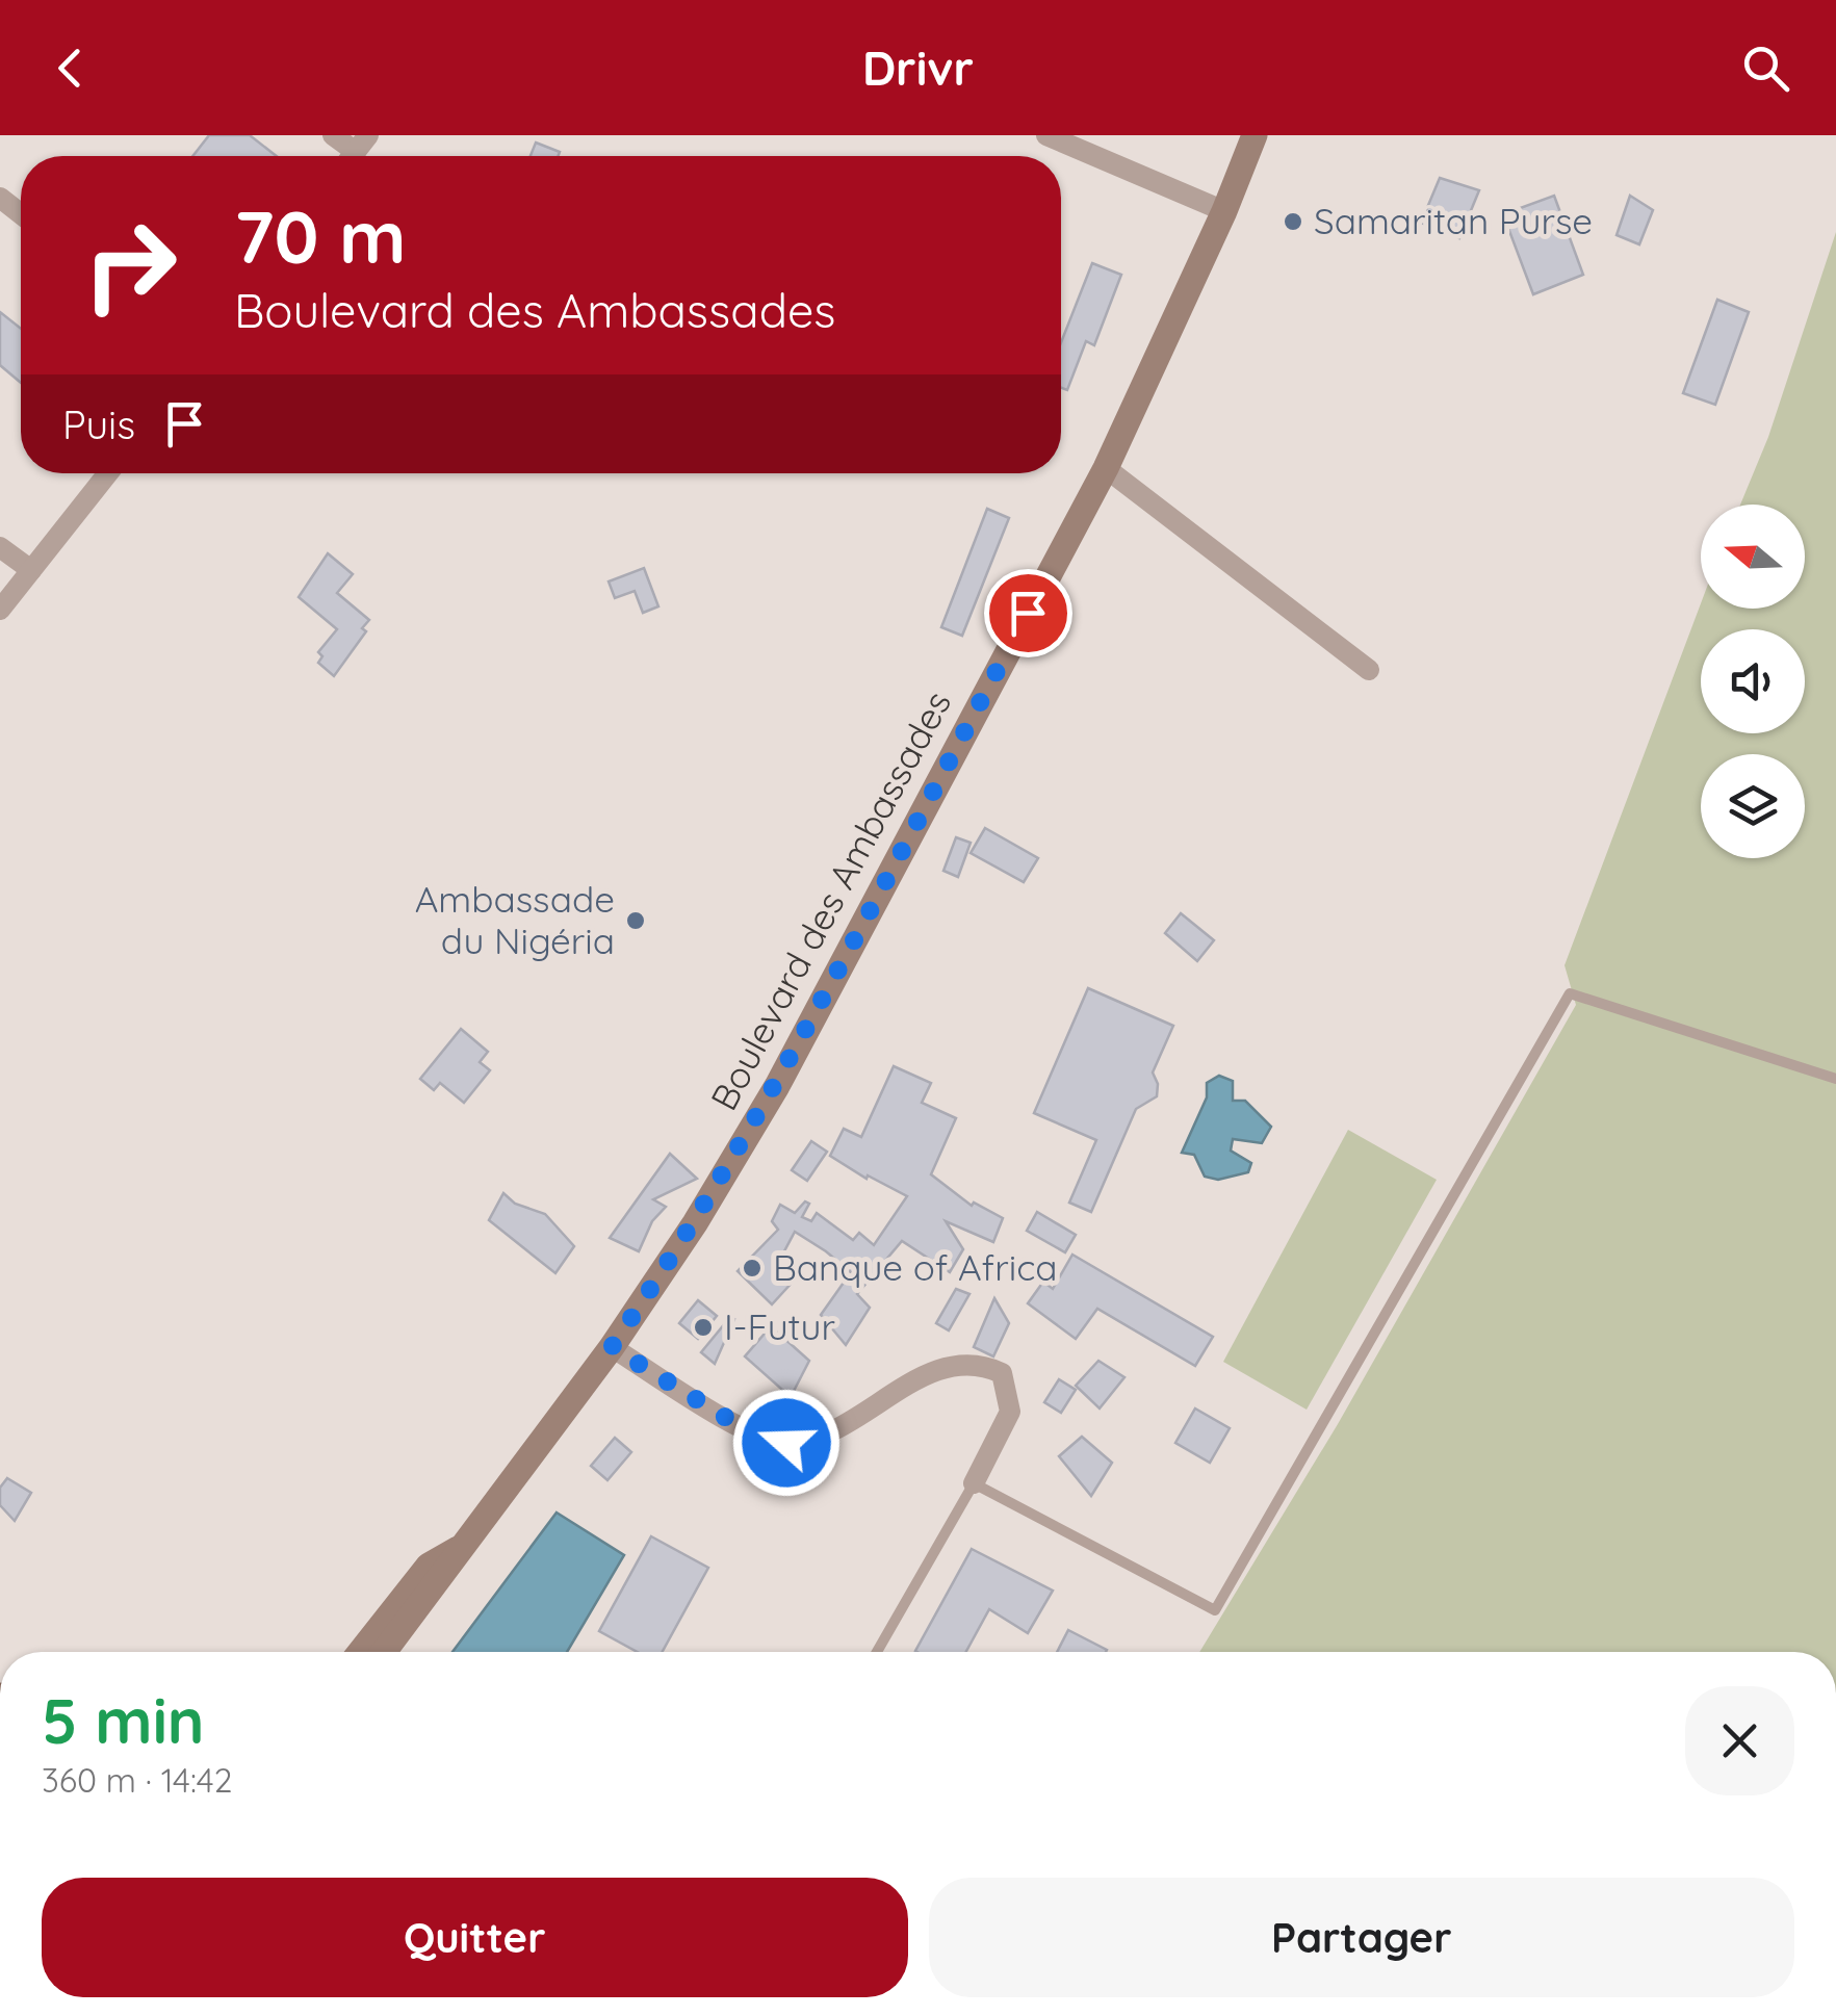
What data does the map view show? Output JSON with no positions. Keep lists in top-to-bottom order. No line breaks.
{"streets":{"main road":["Boulevard des Ambassades"]},"places":["Samaritan Purse","Ambassade du Nigéria","Banque of Africa","I-Futur"],"north":"left","page":{"header":"Drivr","turn":["70 m","Boulevard des Ambassades"],"then":"Puis","heading":["5 min","360 m · 14:42"],"buttons":["Quitter","Partager"]}}
